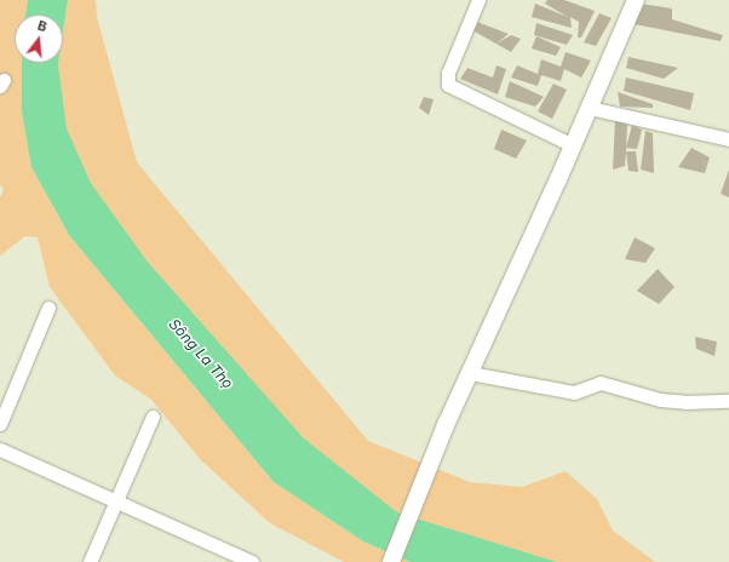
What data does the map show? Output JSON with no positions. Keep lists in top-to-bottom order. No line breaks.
{"water":["Sông La Thọ"],"north":"top"}
